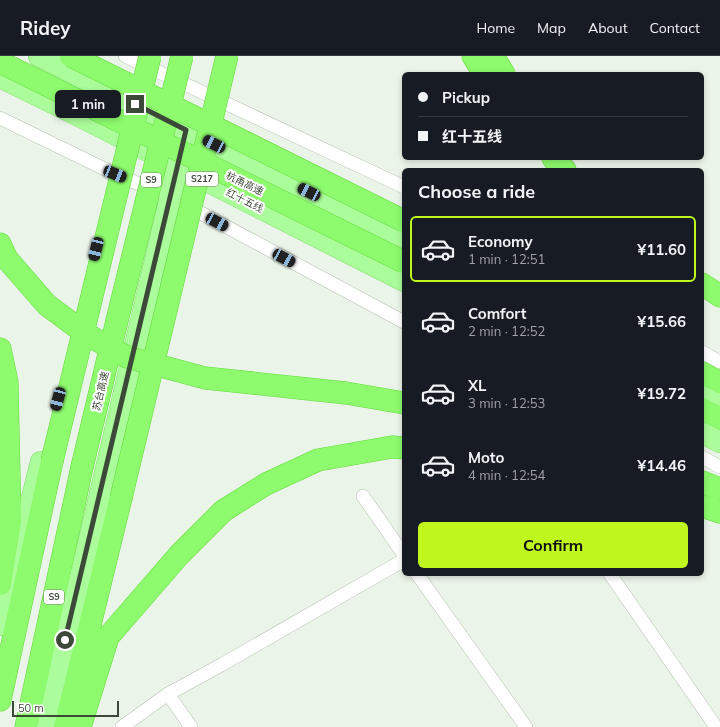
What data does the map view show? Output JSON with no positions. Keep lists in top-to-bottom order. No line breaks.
{"streets":{"highway":["S9","杭甬高速","苏台高速"],"main road":["S217","红十五线"]},"scale_bar":"50 m","page":{"header":"Ridey","nav":["Home","Map","About","Contact"],"banner":["Pickup","红十五线"],"bubble":"1 min","heading":"Choose a ride","list":[{"name":"Economy","note":"1 min · 12:51","value":"¥11.60"},{"name":"Comfort","note":"2 min · 12:52","value":"¥15.66"},{"name":"XL","note":"3 min · 12:53","value":"¥19.72"},{"name":"Moto","note":"4 min · 12:54","value":"¥14.46"}],"buttons":"Confirm","scale":"50 m"}}
